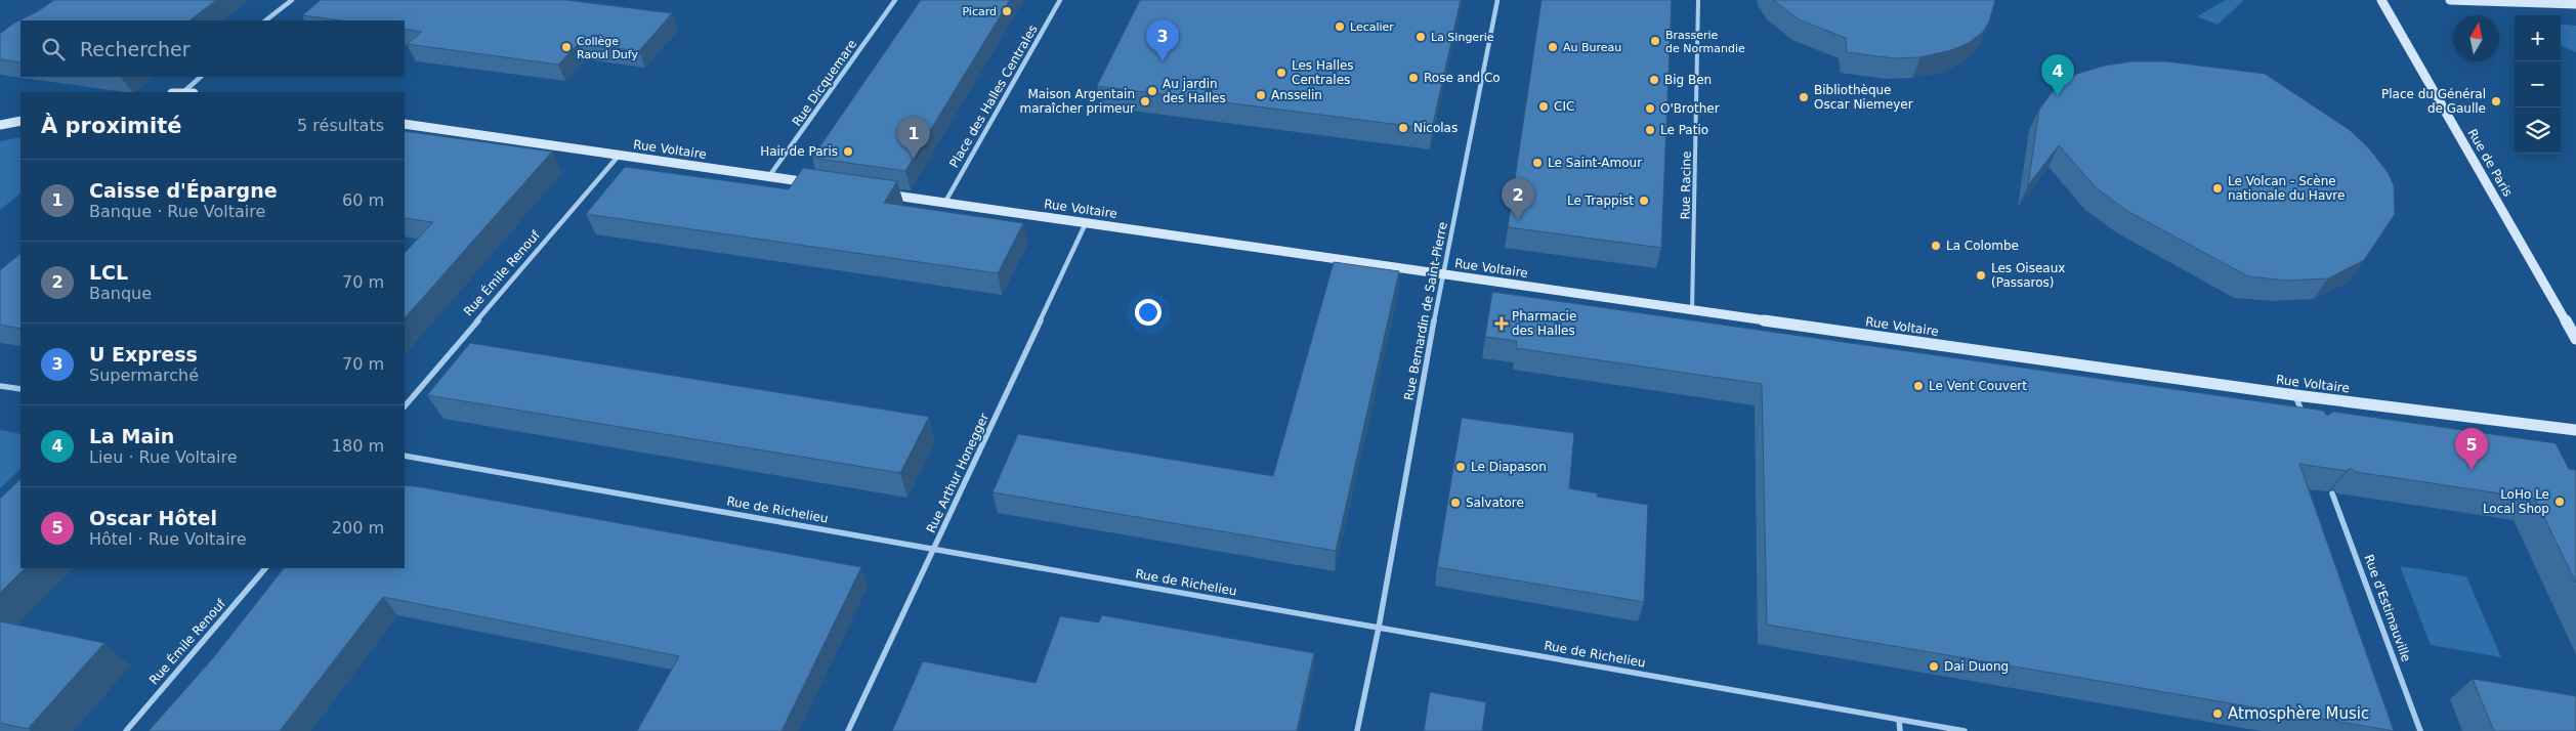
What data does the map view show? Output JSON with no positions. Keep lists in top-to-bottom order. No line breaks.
{"streets":{"main road":["Rue Voltaire","Rue de Paris"],"street":["Rue Dicquemare","Place des Halles Centrales","Rue Racine","Rue Émile Renouf","Rue Bernardin de Saint-Pierre","Rue Arthur Honegger","Rue de Richelieu","Rue d'Estimauville"]},"crossings":[["Rue Dicquemare","Rue Voltaire"],["Place des Halles Centrales","Rue Voltaire"],["Rue Voltaire","Rue Racine"],["Rue Voltaire","Rue Émile Renouf"],["Rue Voltaire","Rue Bernardin de Saint-Pierre"],["Rue Voltaire","Rue Arthur Honegger"],["Rue Bernardin de Saint-Pierre","Rue de Richelieu"],["Rue Arthur Honegger","Rue de Richelieu"]],"places":{"other":["Picard","Lecalier","La Singerie","Brasserie de Normandie","Collège Raoul Dufy","Au Bureau","Les Halles Centrales","Rose and Co","Big Ben","Au jardin des Halles","Ansselin","Bibliothèque Oscar Niemeyer","Maison Argentain maraîcher primeur","Place du Général de Gaulle","CIC","O'Brother","Nicolas","Le Patio","Hair de Paris","Le Saint-Amour","Le Volcan - Scène nationale du Havre","Le Trappist","La Colombe","Les Oiseaux (Passaros)","Le Vent Couvert","Le Diapason","LoHo Le Local Shop","Salvatore","Dai Duong","Atmosphère Music"],"health":["Pharmacie des Halles"]},"north":"top","page":{"map_buttons":["+","−"],"pins":["3","4","1","2","5"],"search":"Rechercher","heading":["À proximité","5 résultats"],"list":[{"mark":"1","name":"Caisse d'Épargne","note":"Banque · Rue Voltaire","value":"60 m"},{"mark":"2","name":"LCL","note":"Banque","value":"70 m"},{"mark":"3","name":"U Express","note":"Supermarché","value":"70 m"},{"mark":"4","name":"La Main","note":"Lieu · Rue Voltaire","value":"180 m"},{"mark":"5","name":"Oscar Hôtel","note":"Hôtel · Rue Voltaire","value":"200 m"}]}}
